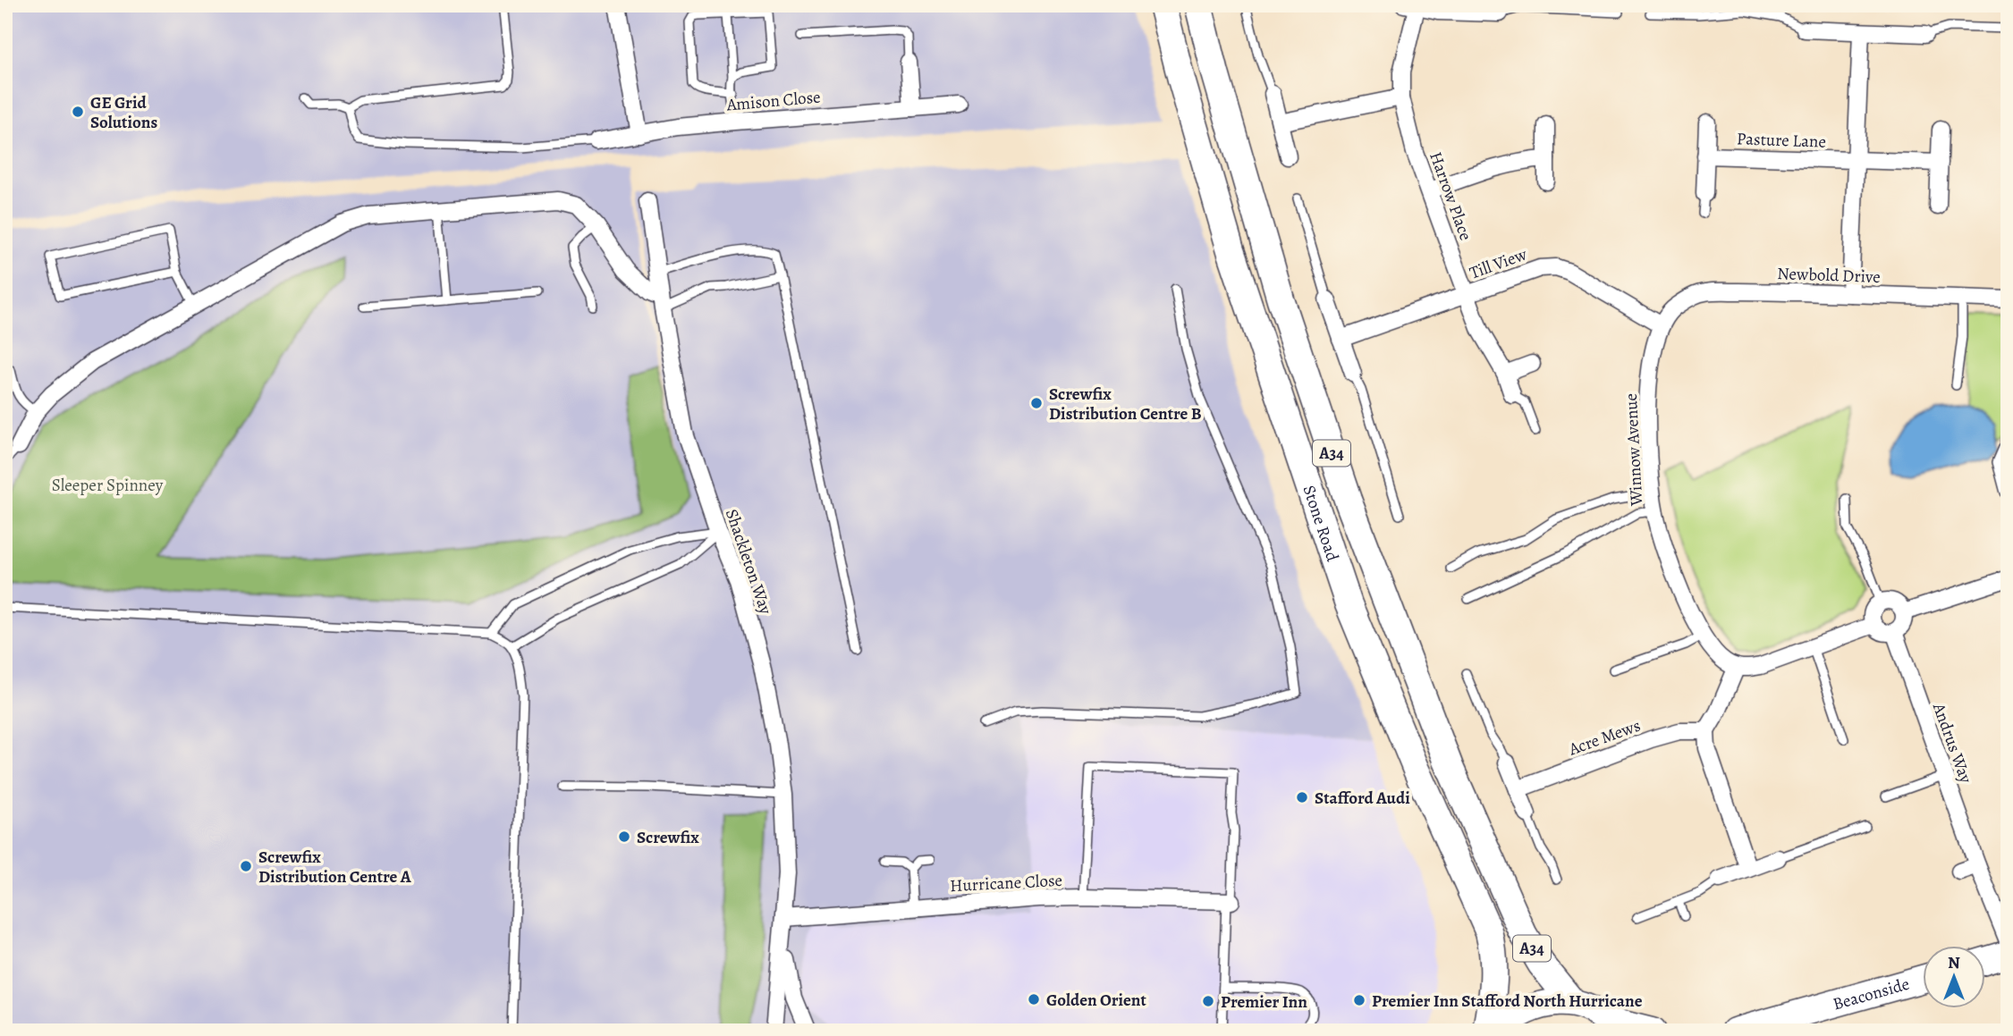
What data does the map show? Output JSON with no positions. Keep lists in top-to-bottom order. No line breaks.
{"streets":{"highway":["A34","Stone Road","Beaconside"],"street":["Amison Close","Pasture Lane","Harrow Place","Till View","Newbold Drive","Winnow Avenue","Shackleton Way","Acre Mews","Andrus Way","Hurricane Close"]},"crossings":[["Harrow Place","Till View"],["Till View","Newbold Drive"],["Till View","Winnow Avenue"],["Newbold Drive","Winnow Avenue"],["Shackleton Way","Hurricane Close"]],"parks":["Sleeper Spinney"],"places":["GE Grid Solutions","Screwfix Distribution Centre B","Stafford Audi","Screwfix","Screwfix Distribution Centre A","Golden Orient","Premier Inn Stafford North Hurricane","Premier Inn"],"north":"top"}
